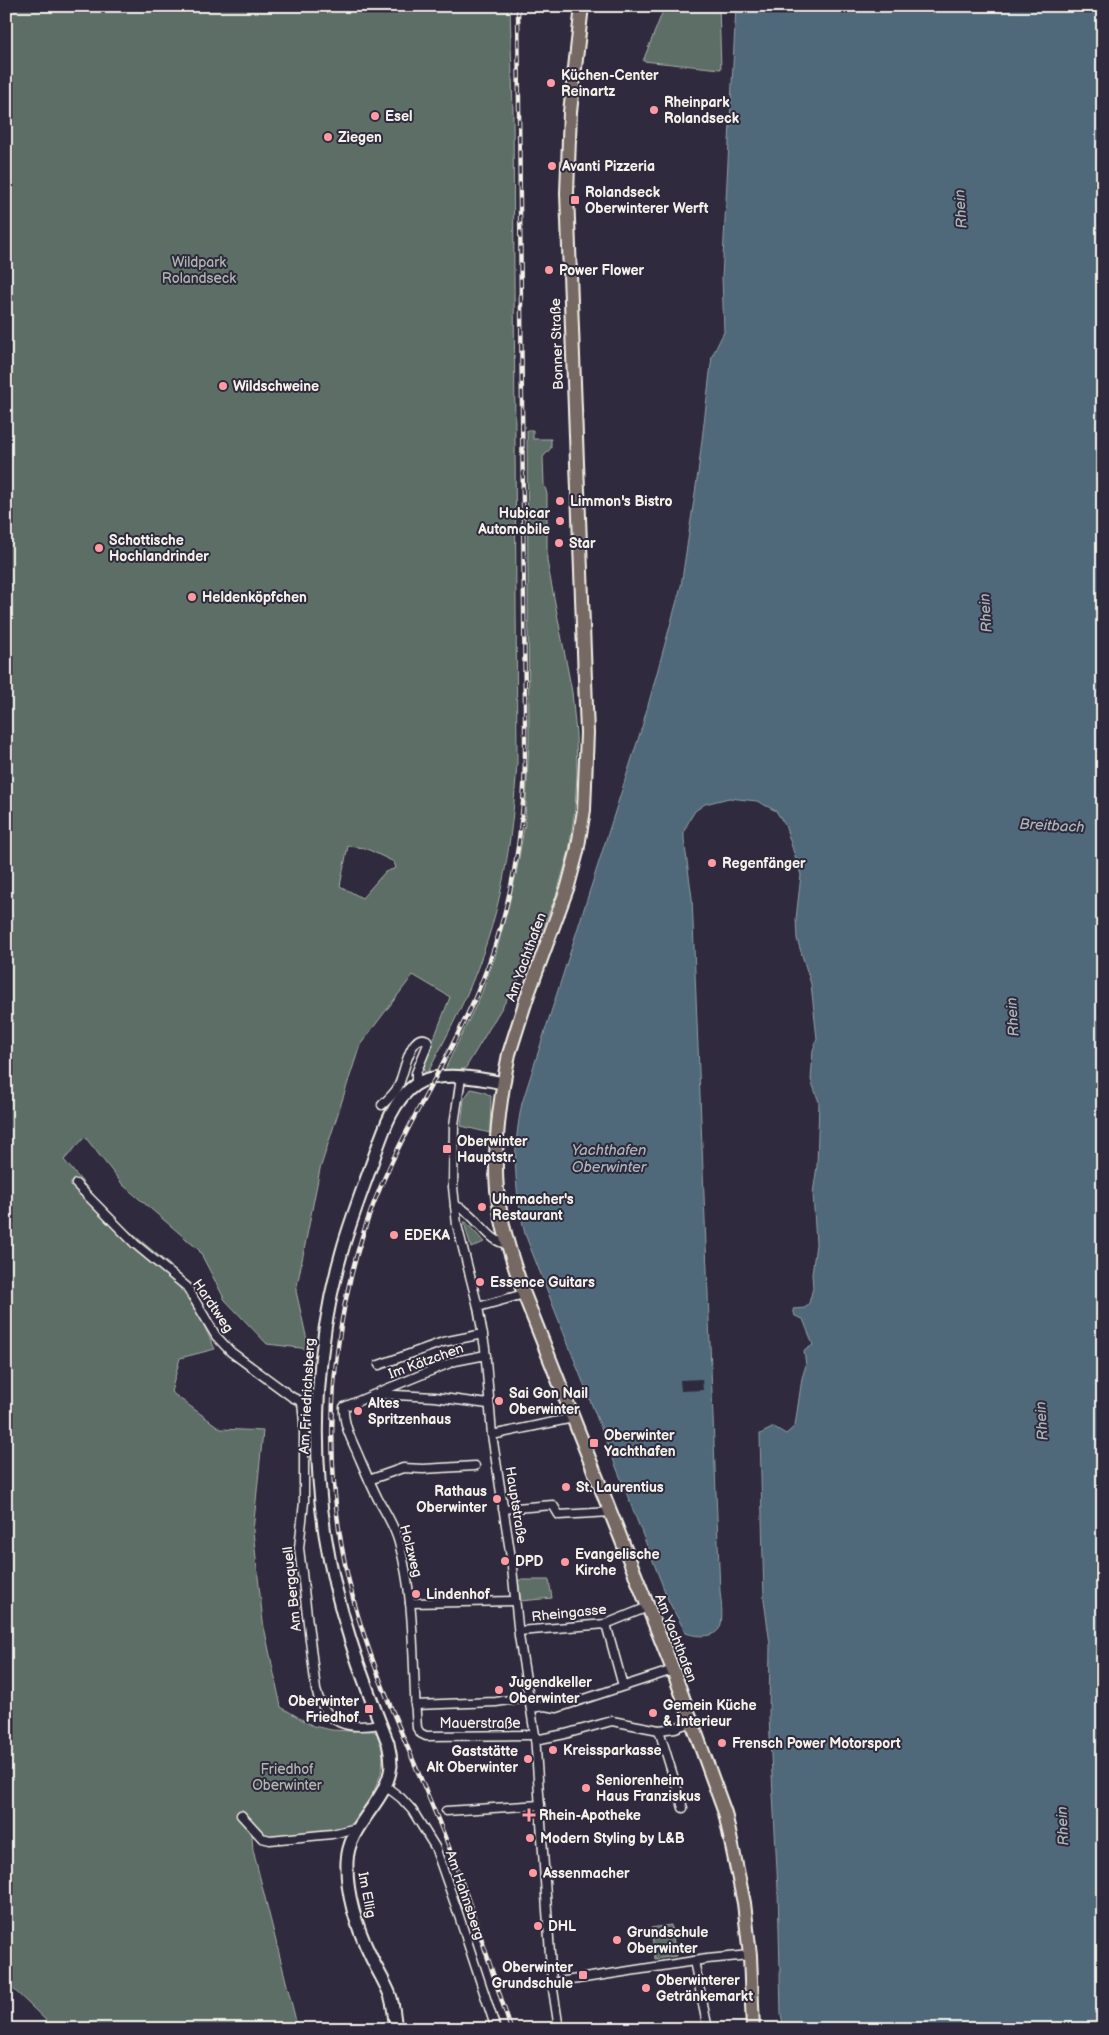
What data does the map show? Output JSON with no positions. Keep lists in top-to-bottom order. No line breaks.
{"streets":{"main road":["Bonner Straße","Am Yachthafen"],"street":["Hardtweg","Im Kätzchen","Am Friedrichsberg","Hauptstraße","Holzweg","Am Bergquell","Rheingasse","Mauerstraße","Im Ellig","Am Hahnsberg"]},"crossings":[["Bonner Straße","Am Yachthafen"],["Am Yachthafen","Rheingasse"],["Hardtweg","Am Friedrichsberg"],["Hardtweg","Am Bergquell"],["Im Kätzchen","Hauptstraße"],["Im Kätzchen","Holzweg"],["Am Friedrichsberg","Am Bergquell"],["Am Friedrichsberg","Im Ellig"],["Am Friedrichsberg","Am Hahnsberg"],["Hauptstraße","Rheingasse"],["Hauptstraße","Mauerstraße"],["Holzweg","Mauerstraße"]],"water":["Rhein","Breitbach","Yachthafen Oberwinter"],"parks":["Wildpark Rolandseck","Friedhof Oberwinter"],"places":{"other":["Küchen-Center Reinartz","Rheinpark Rolandseck","Esel","Ziegen","Avanti Pizzeria","Power Flower","Wildschweine","Limmon's Bistro","Hubicar Automobile","Star","Schottische Hochlandrinder","Heldenköpfchen","Regenfänger","Uhrmacher's Restaurant","EDEKA","Essence Guitars","Sai Gon Nail Oberwinter","Altes Spritzenhaus","St. Laurentius","Rathaus Oberwinter","DPD","Evangelische Kirche","Lindenhof","Jugendkeller Oberwinter","Gemein Küche & Interieur","Frensch Power Motorsport","Kreissparkasse","Gaststätte Alt Oberwinter","Seniorenheim Haus Franziskus","Modern Styling by L&B","Assenmacher","DHL","Grundschule Oberwinter","Oberwinterer Getränkemarkt"],"transit":["Rolandseck Oberwinterer Werft","Oberwinter Hauptstr.","Oberwinter Yachthafen","Oberwinter Friedhof","Oberwinter Grundschule"],"health":["Rhein-Apotheke"]}}
